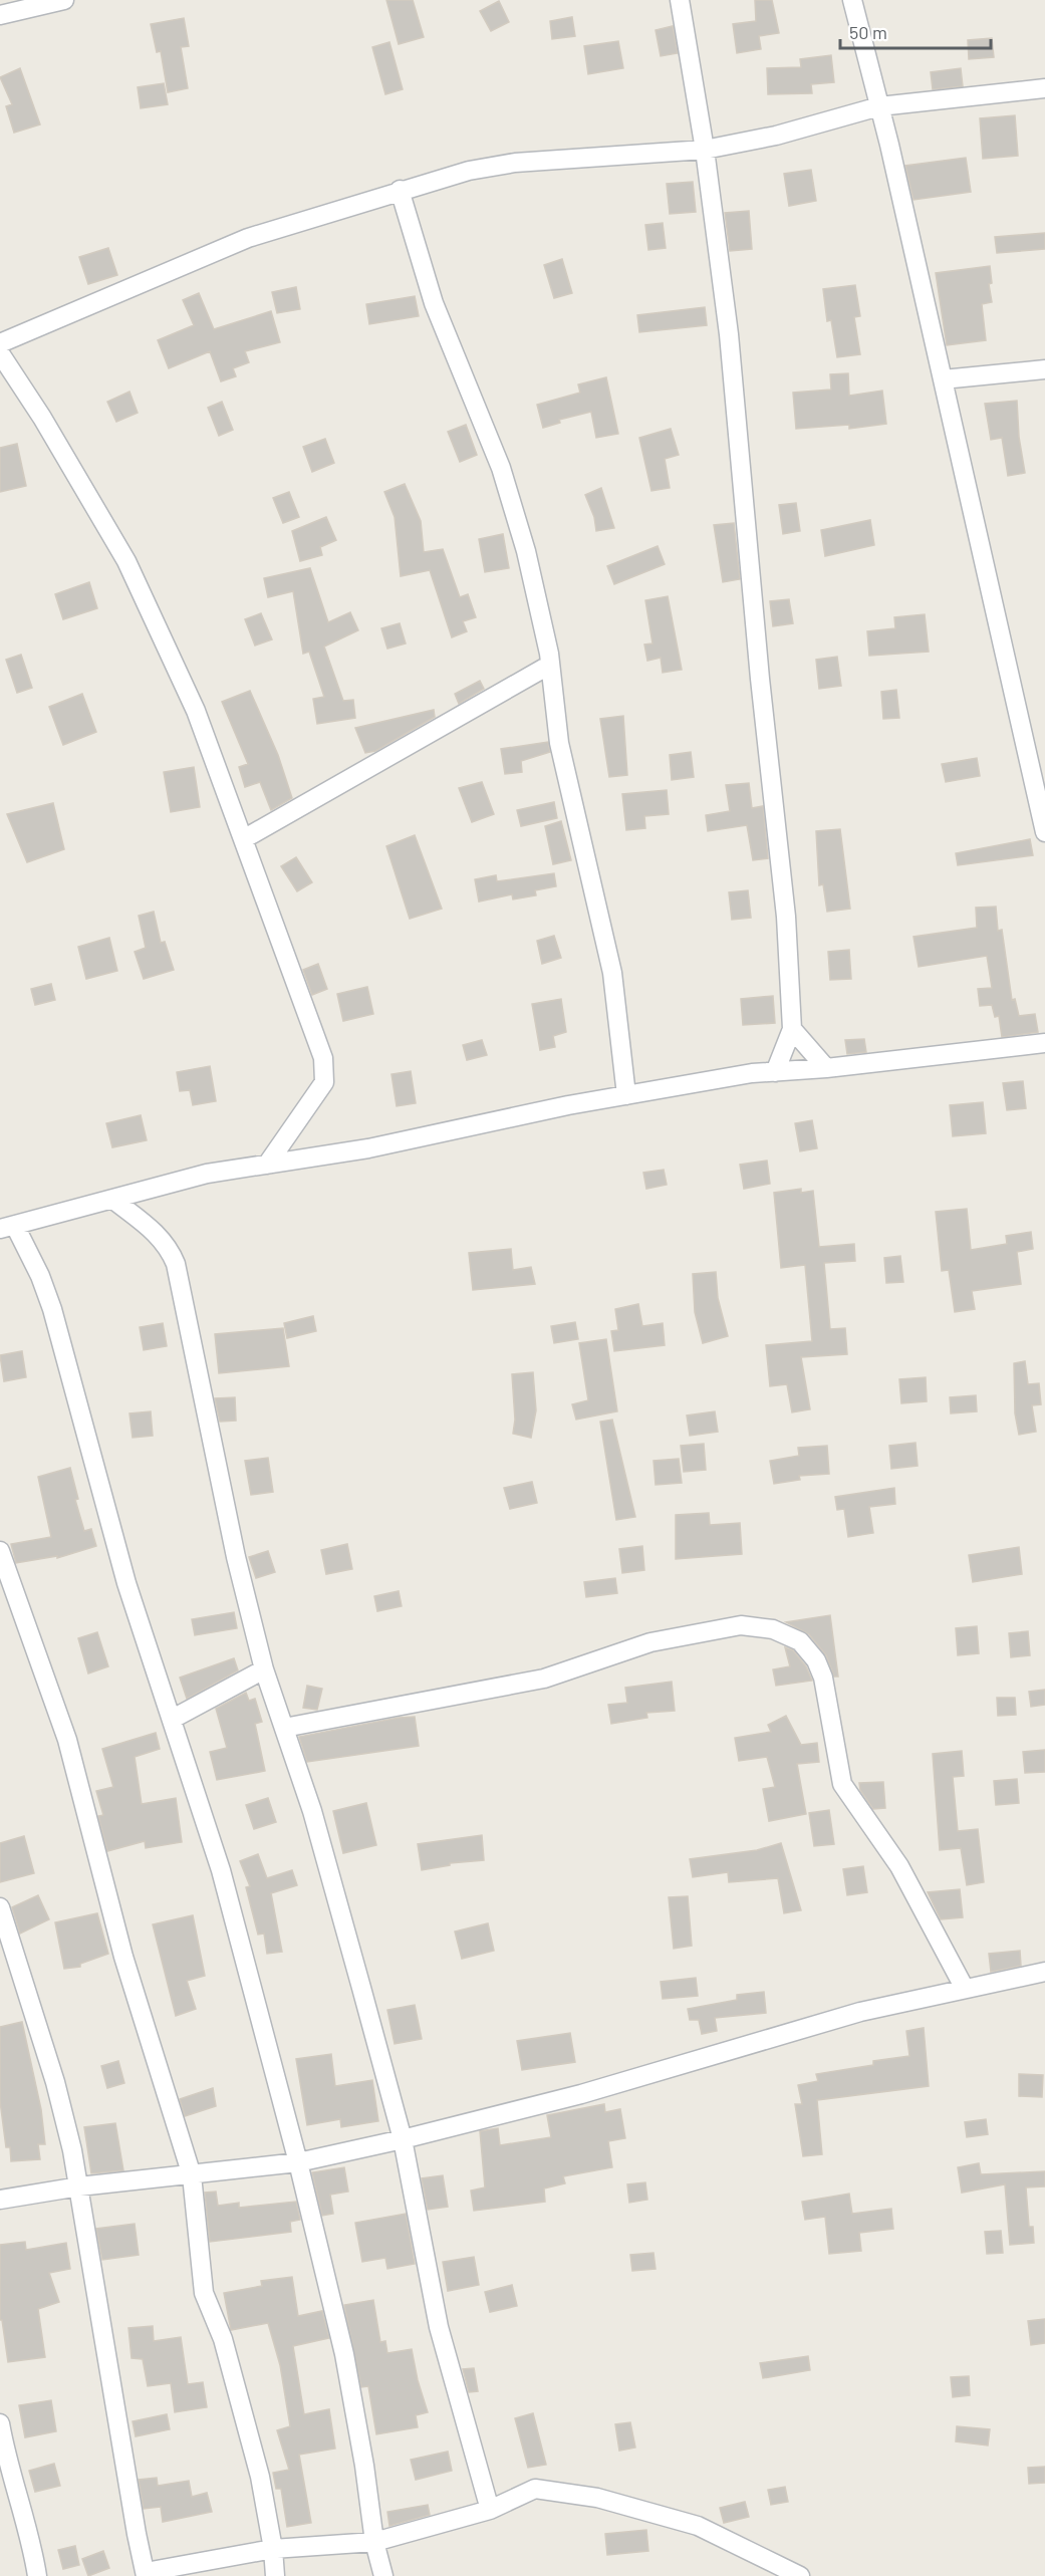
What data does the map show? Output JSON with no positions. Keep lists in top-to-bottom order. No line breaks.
{"scale_bar":"50 m"}
